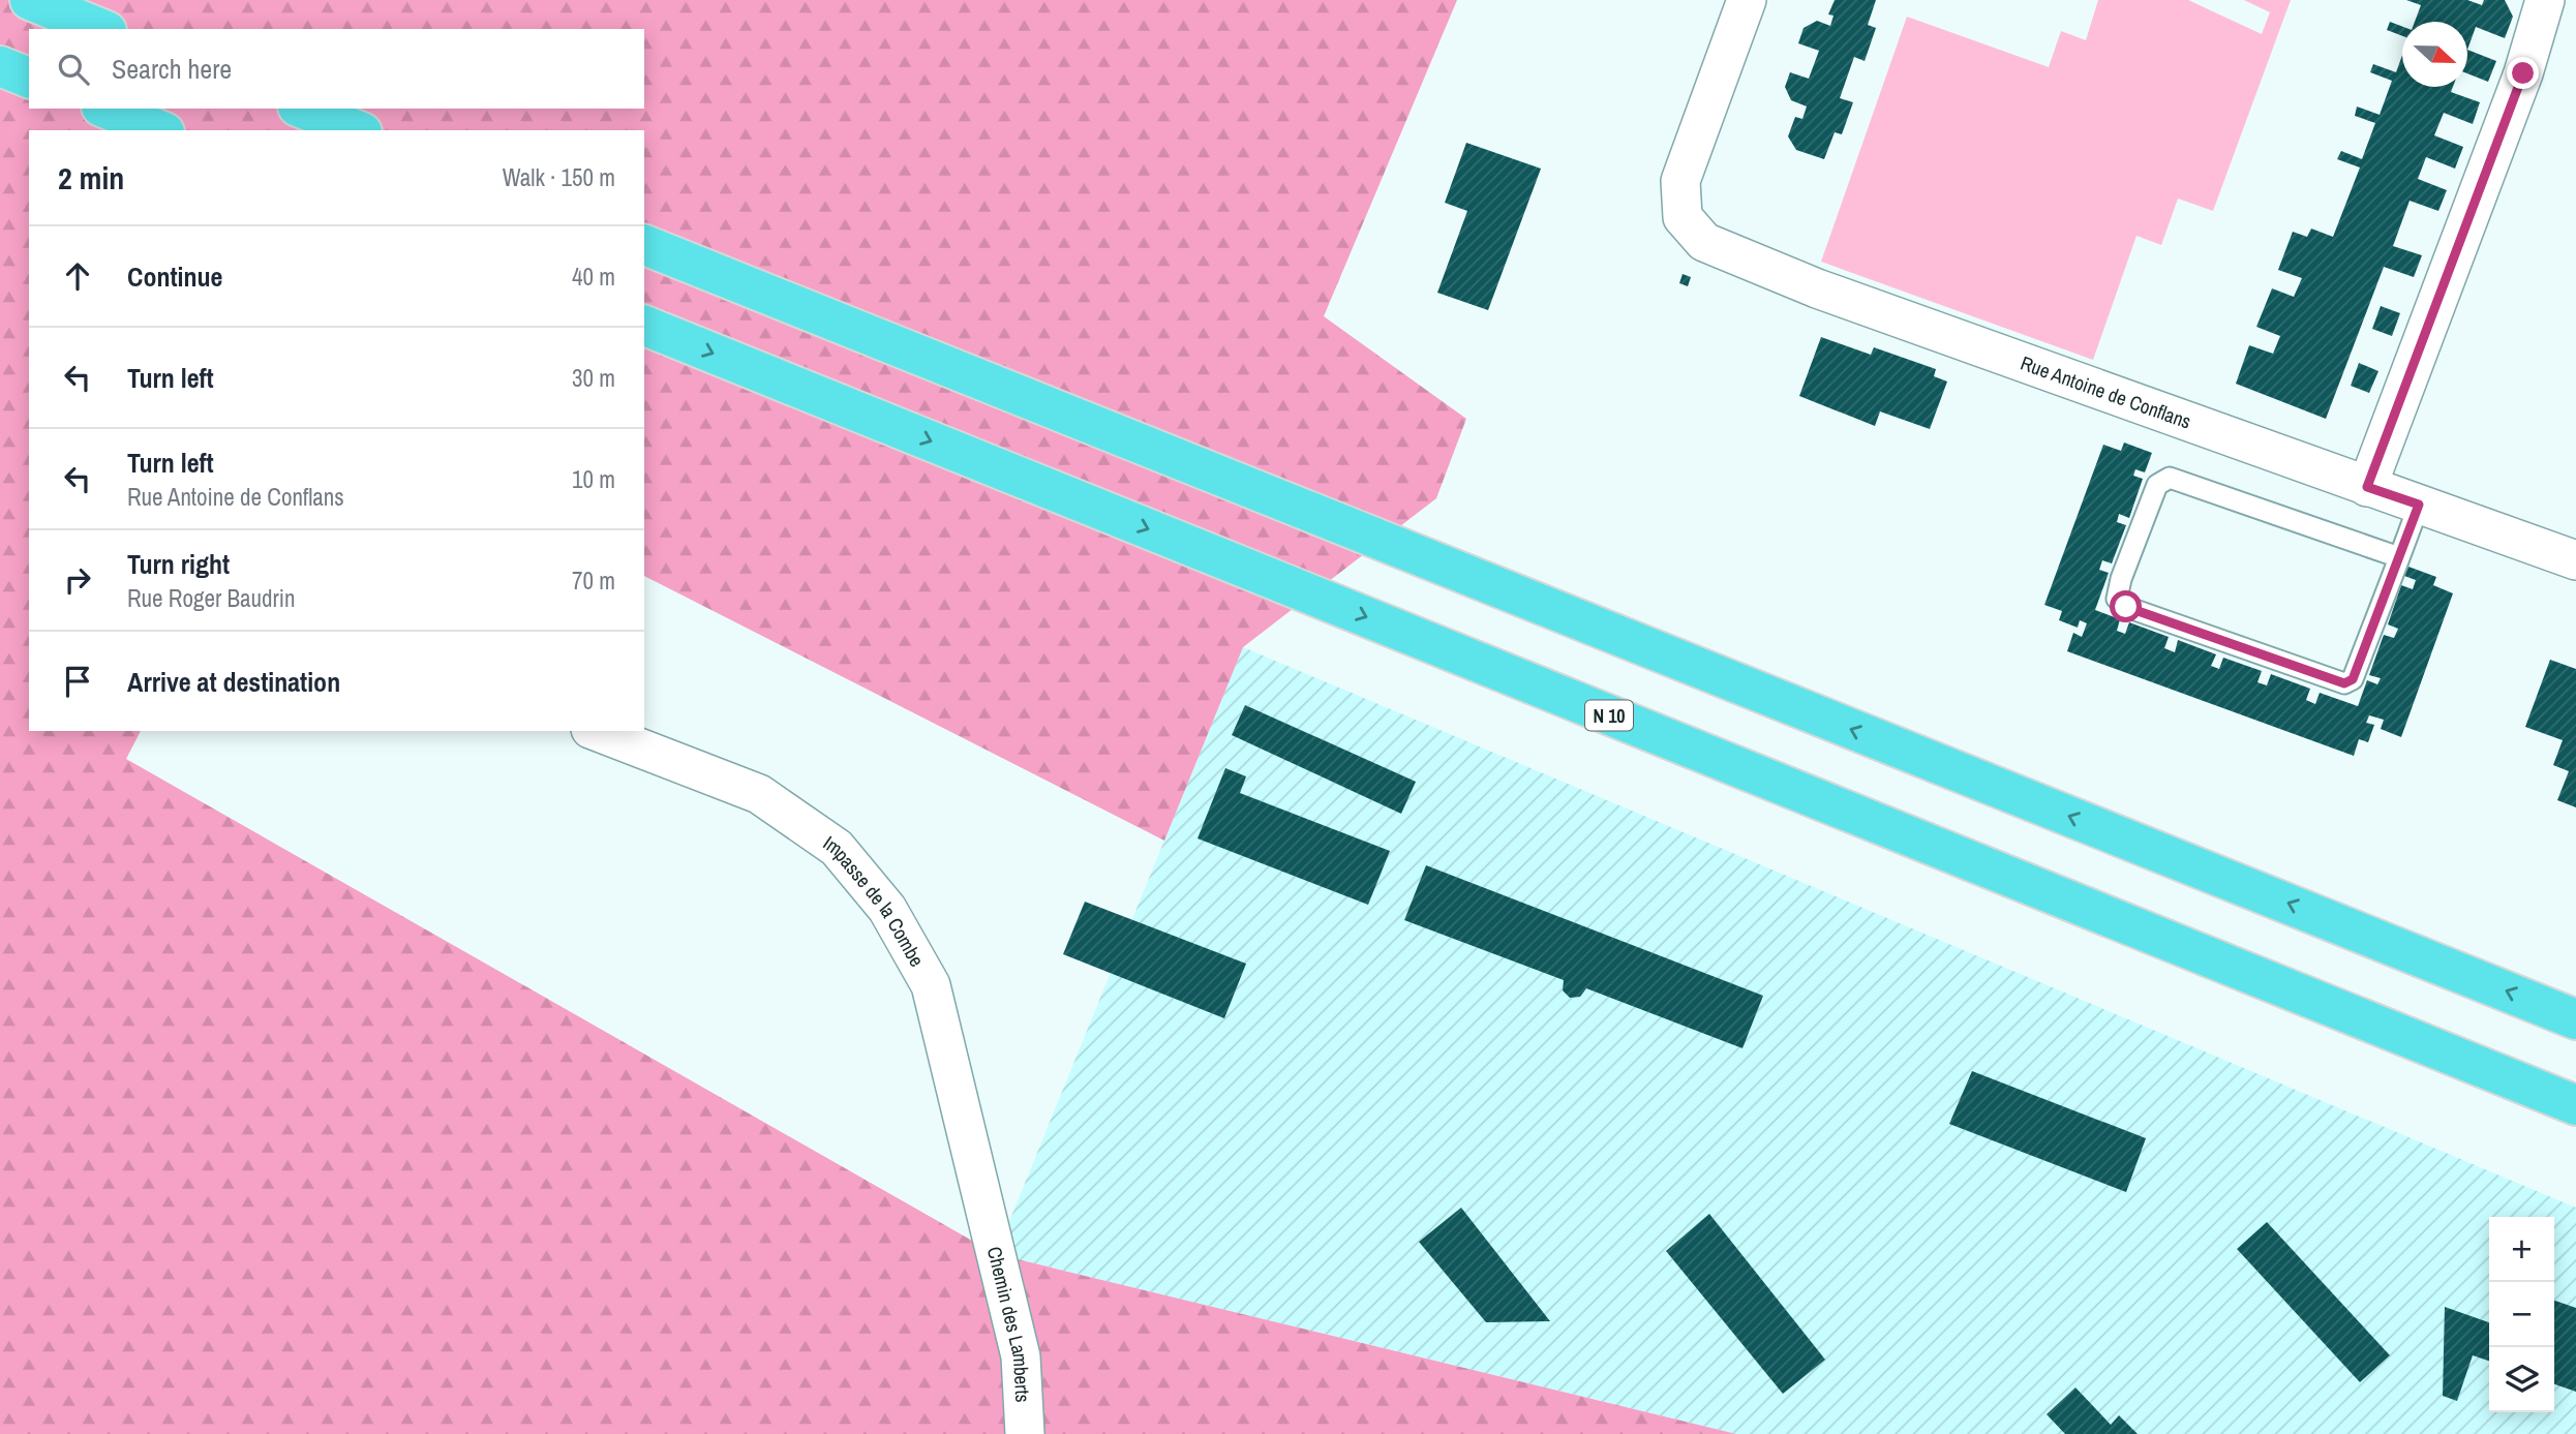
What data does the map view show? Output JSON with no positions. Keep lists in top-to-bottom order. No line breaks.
{"streets":{"highway":["N 10"],"street":["Rue Antoine de Conflans","Impasse de la Combe","Chemin des Lamberts"]},"crossings":[["Impasse de la Combe","Chemin des Lamberts"]],"north":"right","page":{"search":"Search here","heading":["2 min","Walk · 150 m"],"list":[["Continue","40 m"],["Turn left","30 m"],["Turn left","Rue Antoine de Conflans","10 m"],["Turn right","Rue Roger Baudrin","70 m"],"Arrive at destination"],"map_buttons":["+","−"]}}
